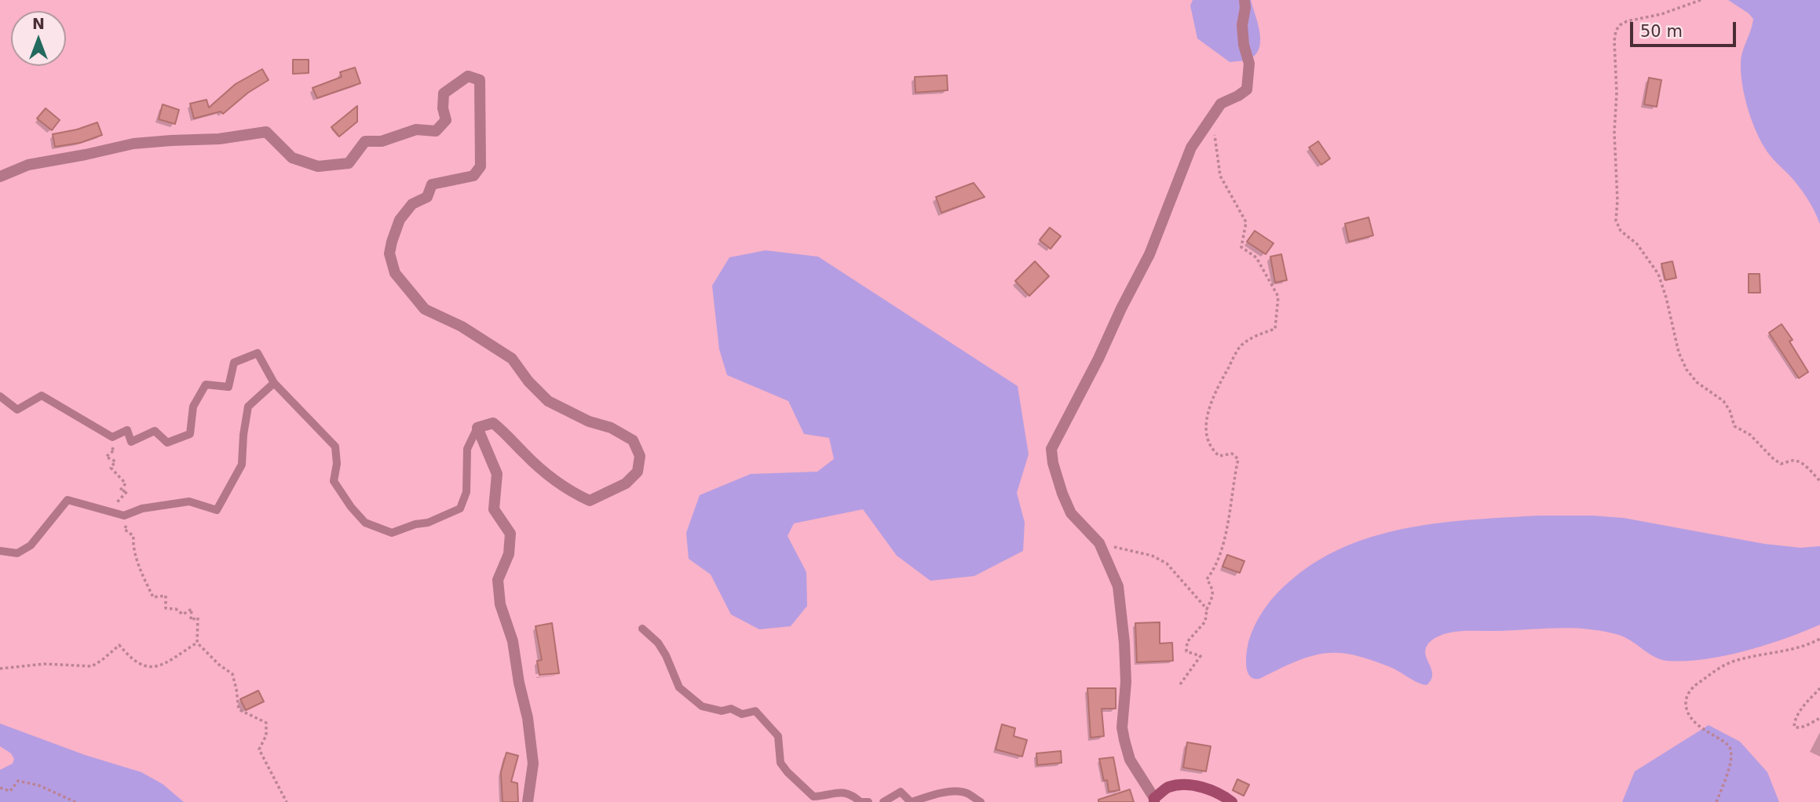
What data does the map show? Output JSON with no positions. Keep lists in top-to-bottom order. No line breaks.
{"scale_bar":"50 m","north":"top"}
